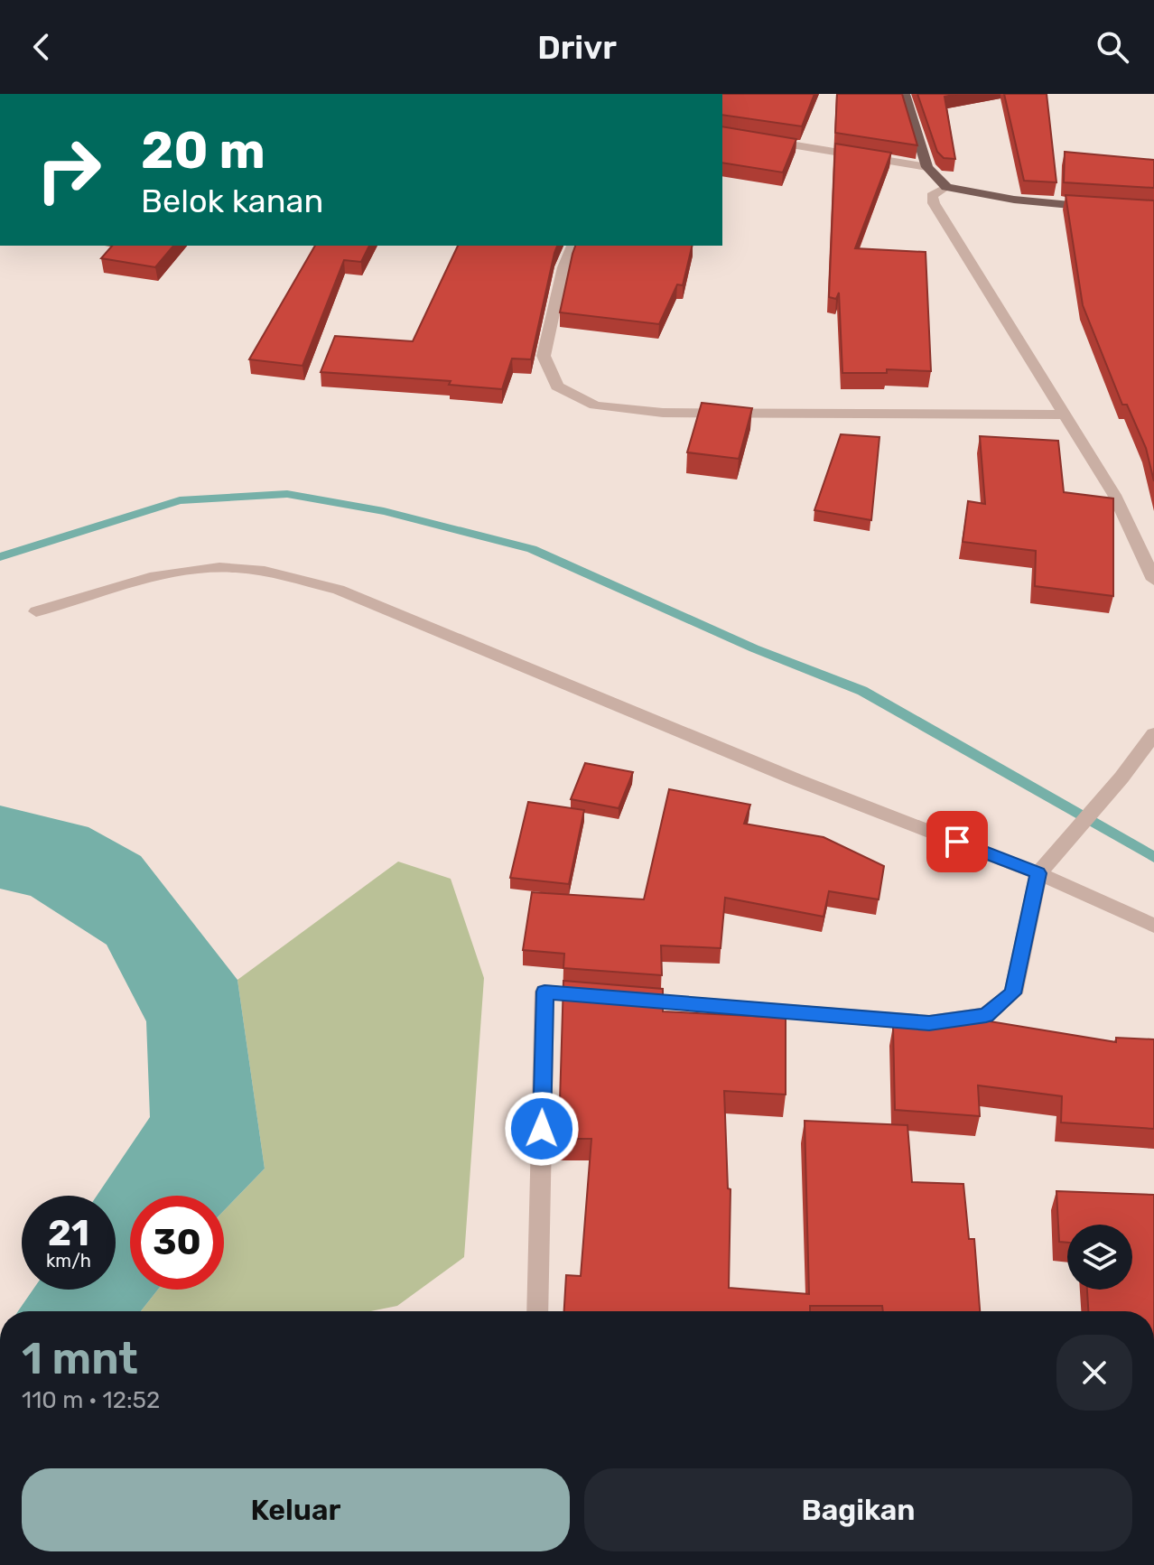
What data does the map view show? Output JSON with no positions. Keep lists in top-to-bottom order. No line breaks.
{"page":{"header":"Drivr","turn":["20 m","Belok kanan"],"speed":"21 km/h","limit":"30","heading":["1 mnt","110 m · 12:52"],"buttons":["Keluar","Bagikan"]}}
